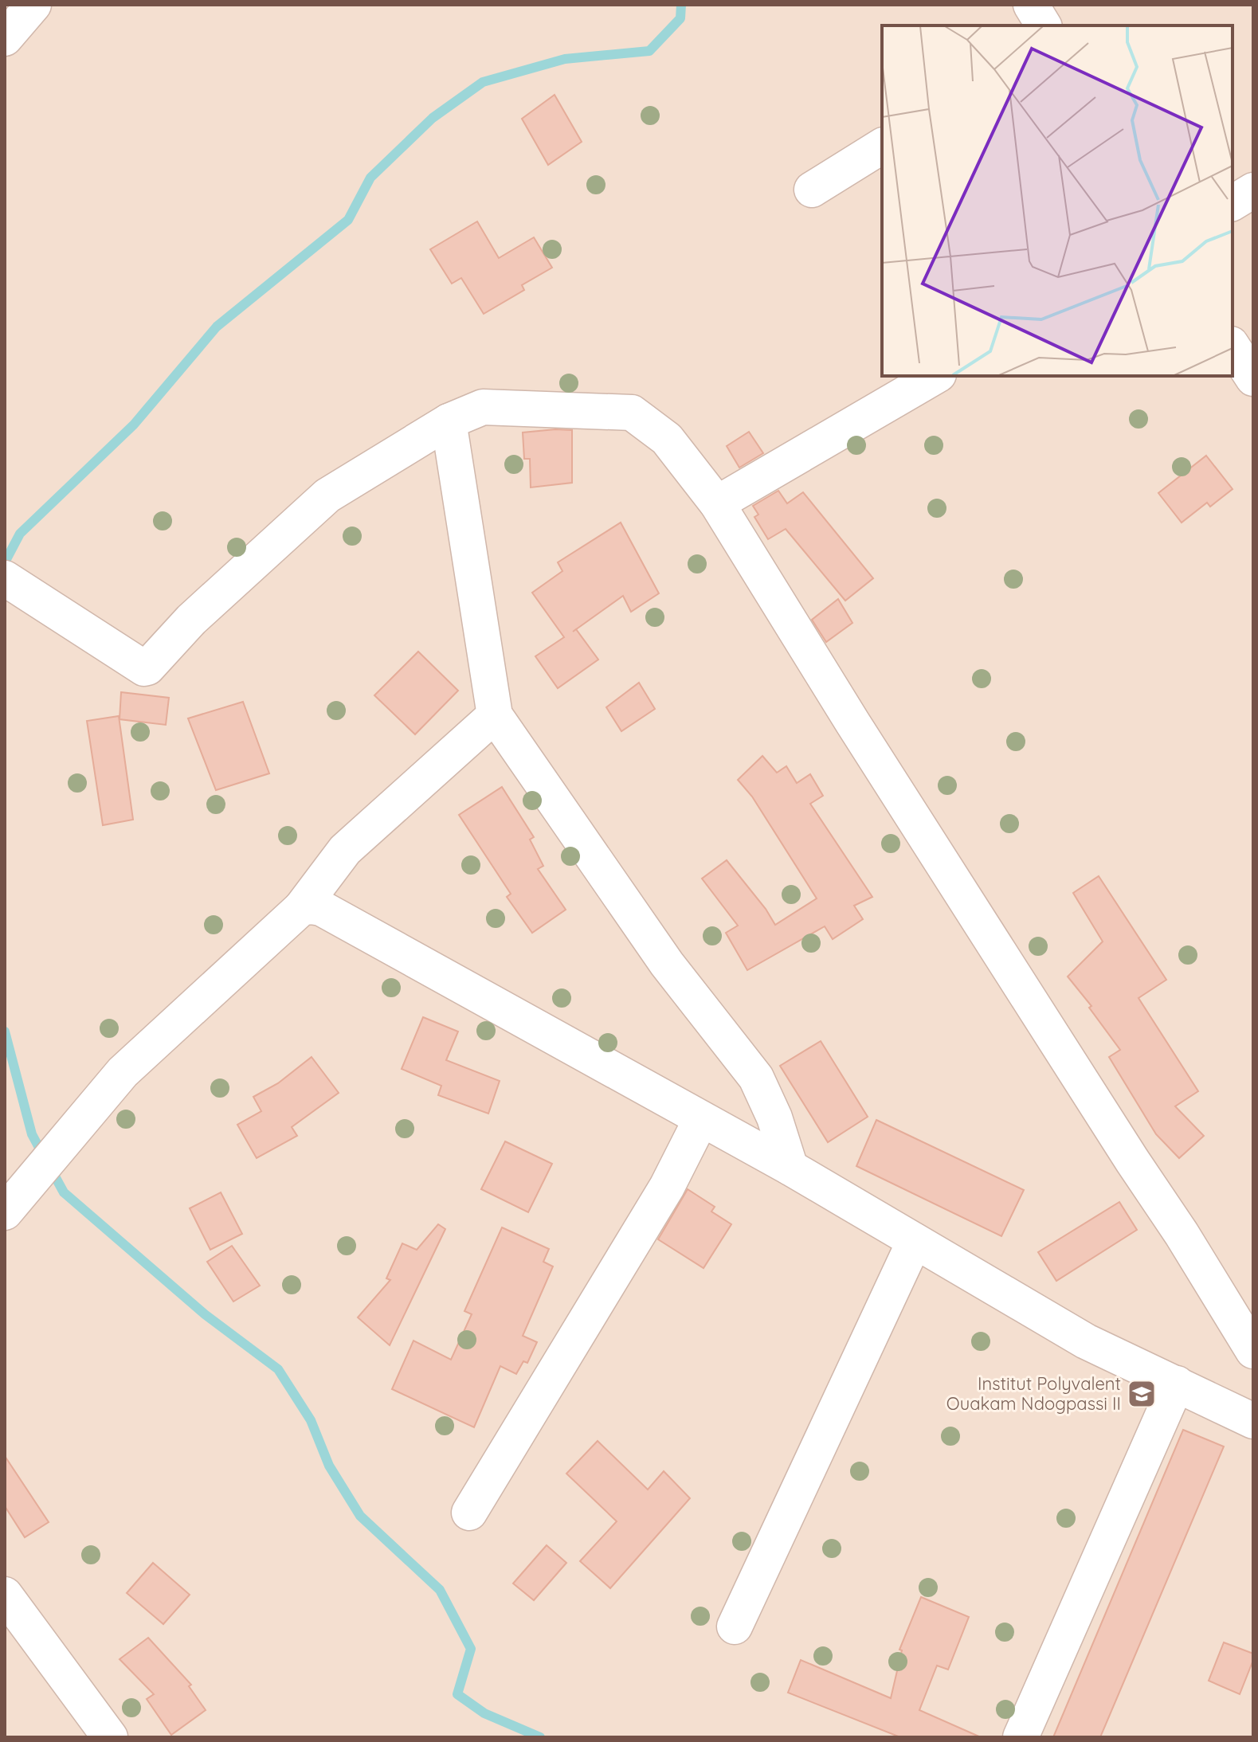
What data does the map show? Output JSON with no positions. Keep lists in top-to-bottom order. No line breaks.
{"places":{"school or university":["Institut Polyvalent Ouakam Ndogpassi II"]}}
